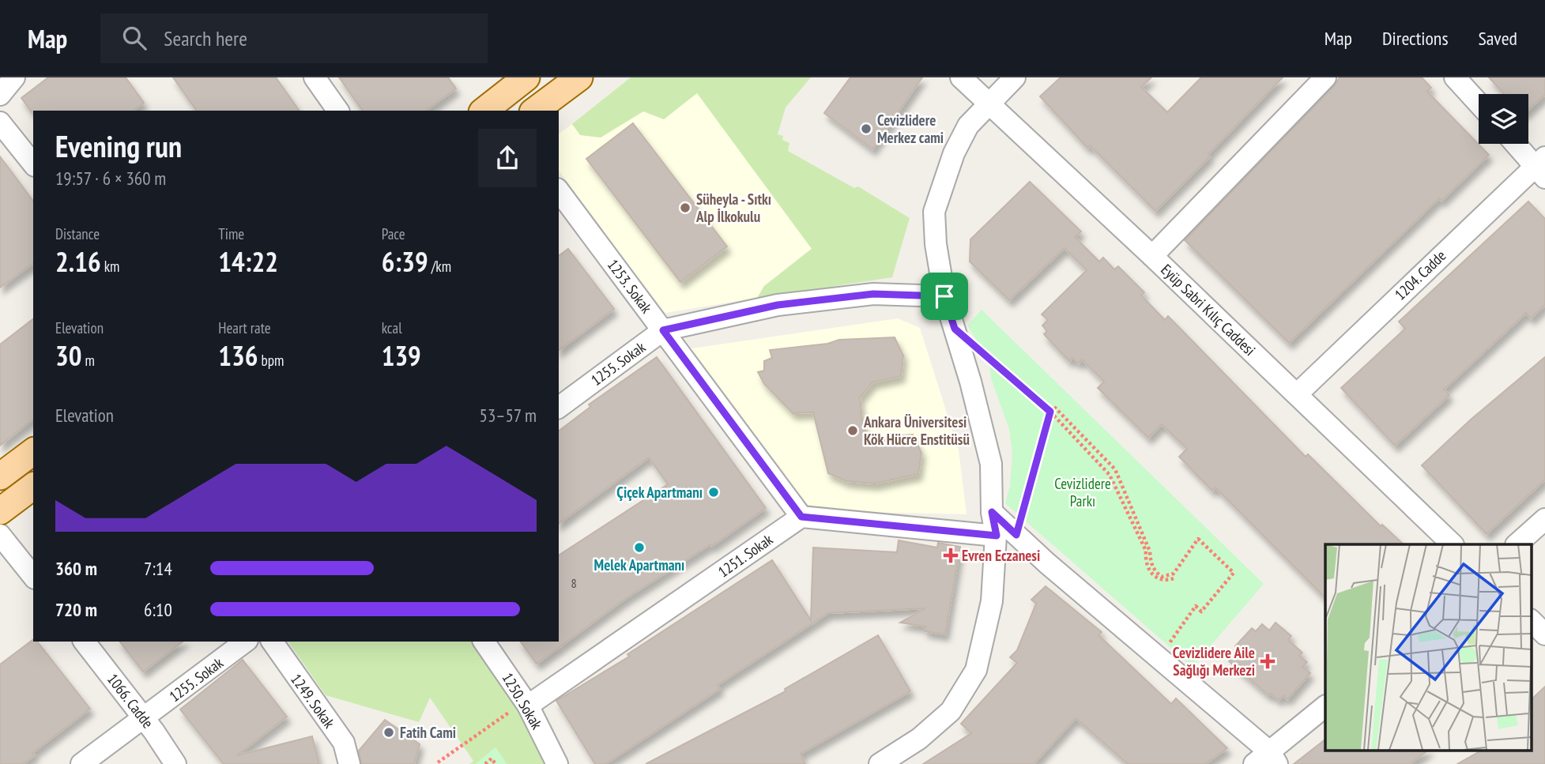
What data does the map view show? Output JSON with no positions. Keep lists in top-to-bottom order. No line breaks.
{"streets":{"street":["1204. Cadde","1253. Sokak","Eyüp Sabri Kılıç Caddesi","1255. Sokak","1251. Sokak","1066. Cadde","1249. Sokak","1250. Sokak"]},"crossings":[["1204. Cadde","Eyüp Sabri Kılıç Caddesi"],["1253. Sokak","1255. Sokak"],["1253. Sokak","1251. Sokak"],["1255. Sokak","1066. Cadde"],["1251. Sokak","1250. Sokak"]],"parks":["Cevizlidere Parkı"],"places":{"other":["Cevizlidere Merkez cami","Süheyla - Sıtkı Alp İlkokulu","Ankara Üniversitesi Kök Hücre Enstitüsü","Çiçek Apartmanı","Melek Apartmanı","Fatih Cami"],"health":["Evren Eczanesi","Cevizlidere Aile Sağlığı Merkezi"]},"house_numbers":["8"],"page":{"header":"Map","search":"Search here","nav":["Map","Directions","Saved"],"heading":["Evening run","19:57 · 6 × 360 m"],"stats":[["Distance","2.16 km"],["Time","14:22"],["Pace","6:39 /km"],["Elevation","30 m"],["Heart rate","136 bpm"],["kcal","139"]],"chart":["Elevation","53–57 m"],"list":[{"name":"360 m","note":"7:14"},{"name":"720 m","note":"6:10"}]}}
